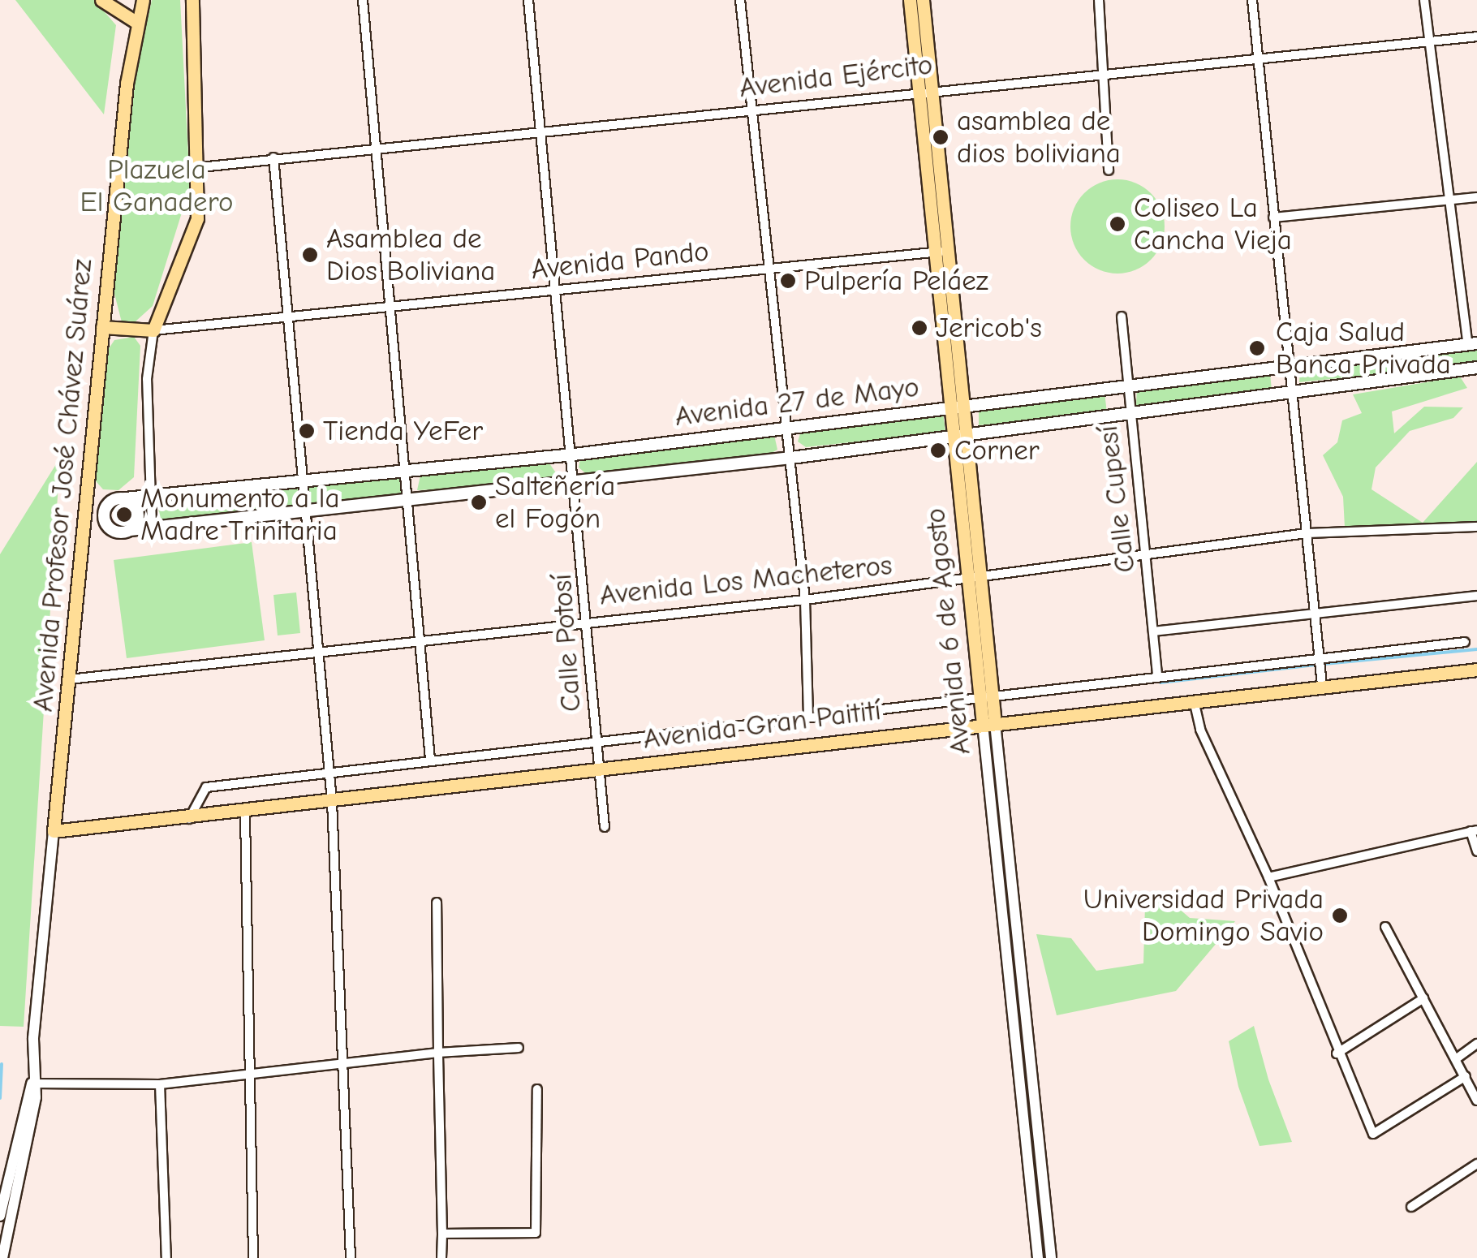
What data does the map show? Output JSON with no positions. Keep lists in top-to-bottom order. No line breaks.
{"streets":{"main road":["Avenida Pando","Avenida 27 de Mayo","Avenida Profesor José Chávez Suárez","Avenida 6 de Agosto","Avenida Gran Paitití"],"street":["Avenida Ejército","Calle Cupesí","Avenida Los Macheteros","Calle Potosí"]},"crossings":[["Avenida Ejército","Avenida 6 de Agosto"],["Avenida Ejército","Calle Potosí"],["Avenida Pando","Avenida Profesor José Chávez Suárez"],["Avenida Pando","Avenida 6 de Agosto"],["Avenida Pando","Calle Potosí"],["Avenida 27 de Mayo","Calle Cupesí"],["Avenida 27 de Mayo","Avenida 6 de Agosto"],["Avenida 27 de Mayo","Calle Potosí"],["Avenida Profesor José Chávez Suárez","Avenida Los Macheteros"],["Avenida Profesor José Chávez Suárez","Avenida Gran Paitití"],["Calle Cupesí","Avenida Los Macheteros"],["Avenida Los Macheteros","Avenida 6 de Agosto"],["Avenida Los Macheteros","Calle Potosí"],["Avenida 6 de Agosto","Avenida Gran Paitití"],["Calle Potosí","Avenida Gran Paitití"]],"parks":["Plazuela El Ganadero"],"places":["asamblea de dios boliviana","Coliseo La Cancha Vieja","Asamblea de Dios Boliviana","Pulpería Peláez","Jericob's","Caja Salud Banca Privada","Tienda YeFer","Corner","Salteñería el Fogón","Monumento a la Madre Trinitaria","Universidad Privada Domingo Savio"]}
